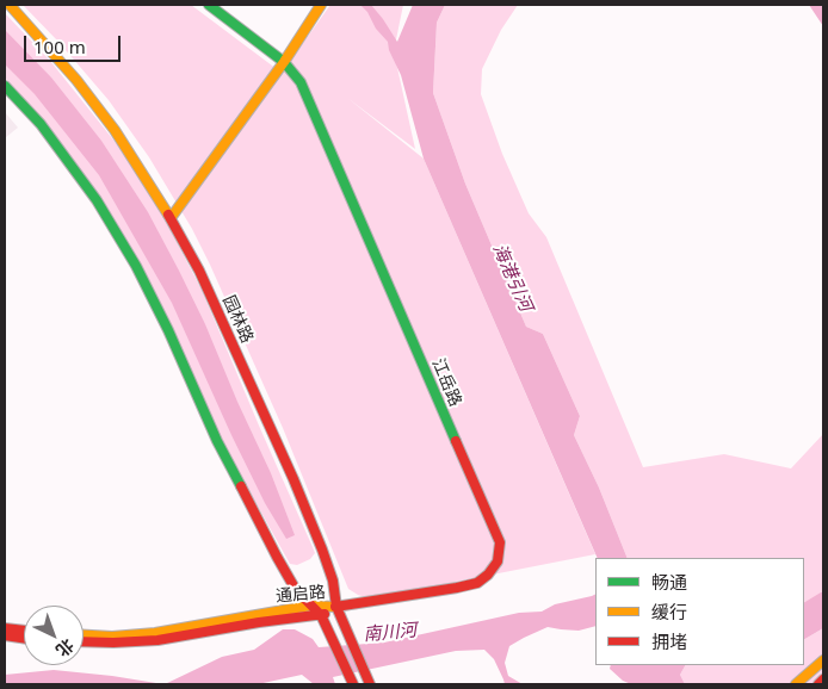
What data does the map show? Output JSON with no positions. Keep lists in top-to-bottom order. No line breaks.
{"streets":{"main road":["园林路","江岳路","通启路"]},"crossings":[["园林路","江岳路"],["园林路","通启路"],["江岳路","通启路"]],"water":["海港引河","南川河"],"legend":["畅通","缓行","拥堵"],"scale_bar":"100 m","north":"bottom right"}
